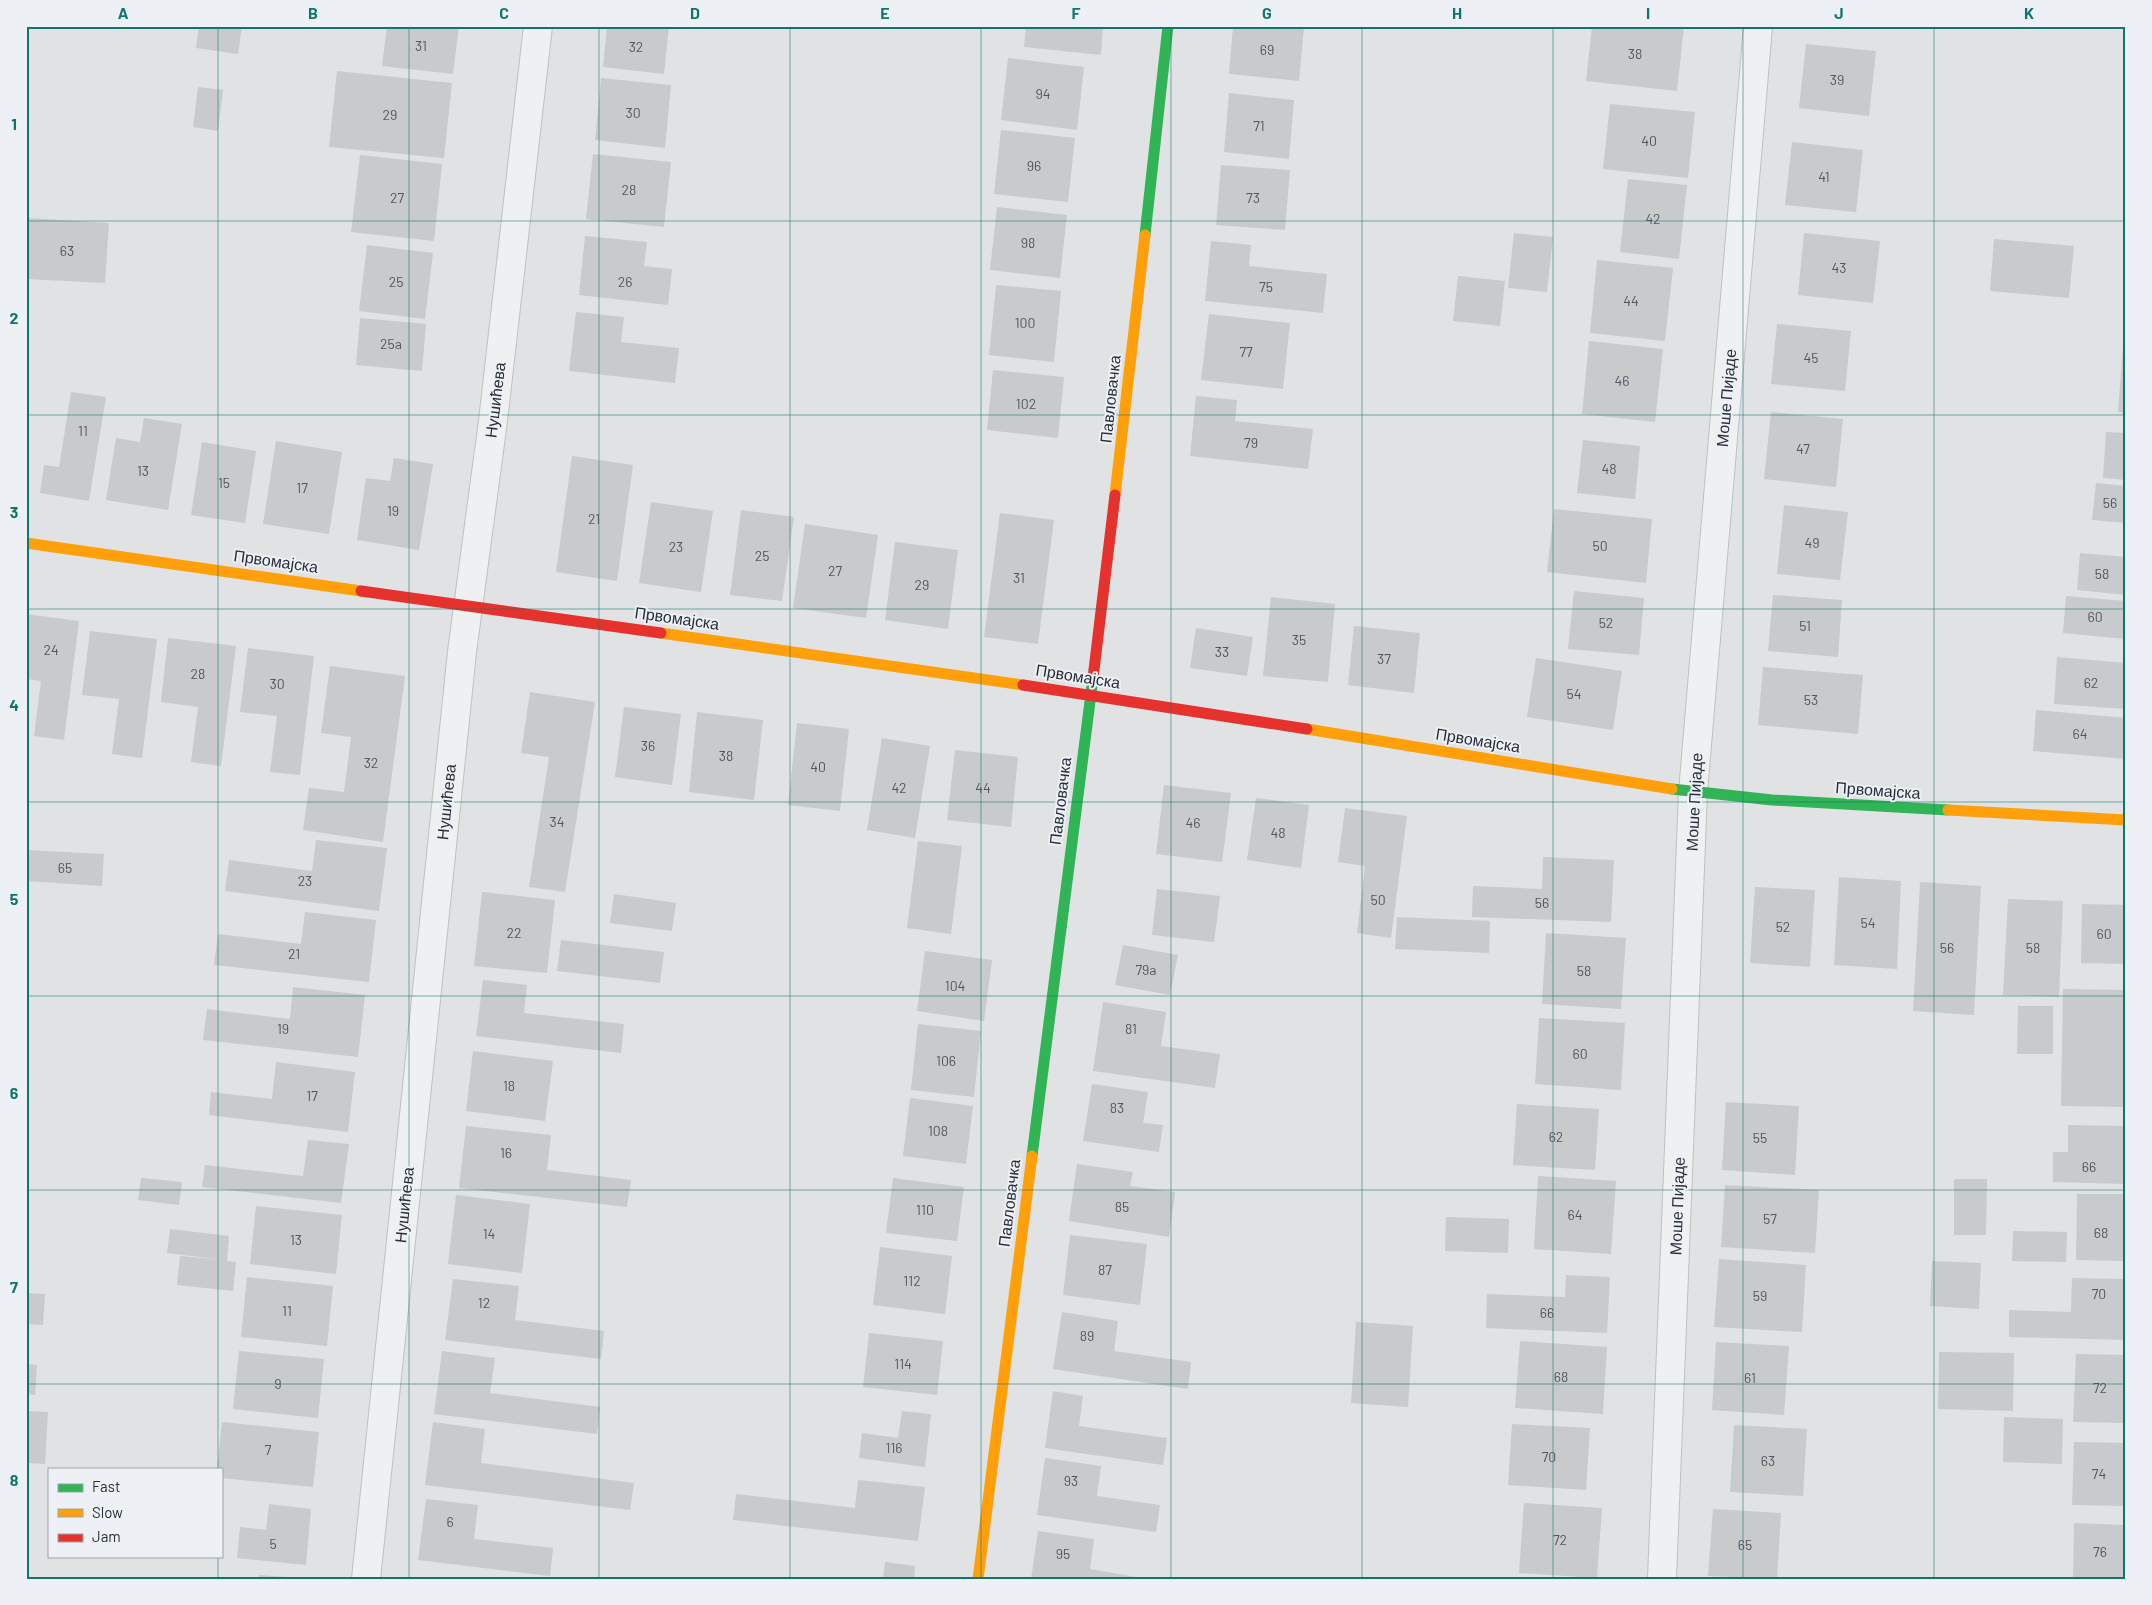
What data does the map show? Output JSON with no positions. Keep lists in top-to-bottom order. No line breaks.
{"streets":{"street":["Моше Пијаде","Павловачка","Нушићева","Првомајска"]},"crossings":[["Моше Пијаде","Првомајска"],["Павловачка","Првомајска"],["Нушићева","Првомајска"]],"house_numbers":["31","32","69","38","39","94","30","29","71","40","96","41","28","27","73","42","98","63","43","25","26","75","44","100","25a","77","45","46","102","11","79","47","48","13","15","17","56","19","21","49","50","23","25","27","58","31","29","60","52","51","35","24","33","37","28","62","30","54","53","64","36","38","32","40","42","44","34","46","48","65","23","50","56","54","52","22","60","56","58","21","79a","58","104","19","81","60","106","18","17","83","108","62","55","16","66","85","110","64","57","68","14","13","87","112","70","59","12","11","66","89","114","68","61","9","72","116","7","70","63","74","93","6","72","5","65","76","95"],"legend":["Fast","Slow","Jam"],"grid":{"columns":["A","B","C","D","E","F","G","H","I","J","K"],"rows":["1","2","3","4","5","6","7","8"]}}
